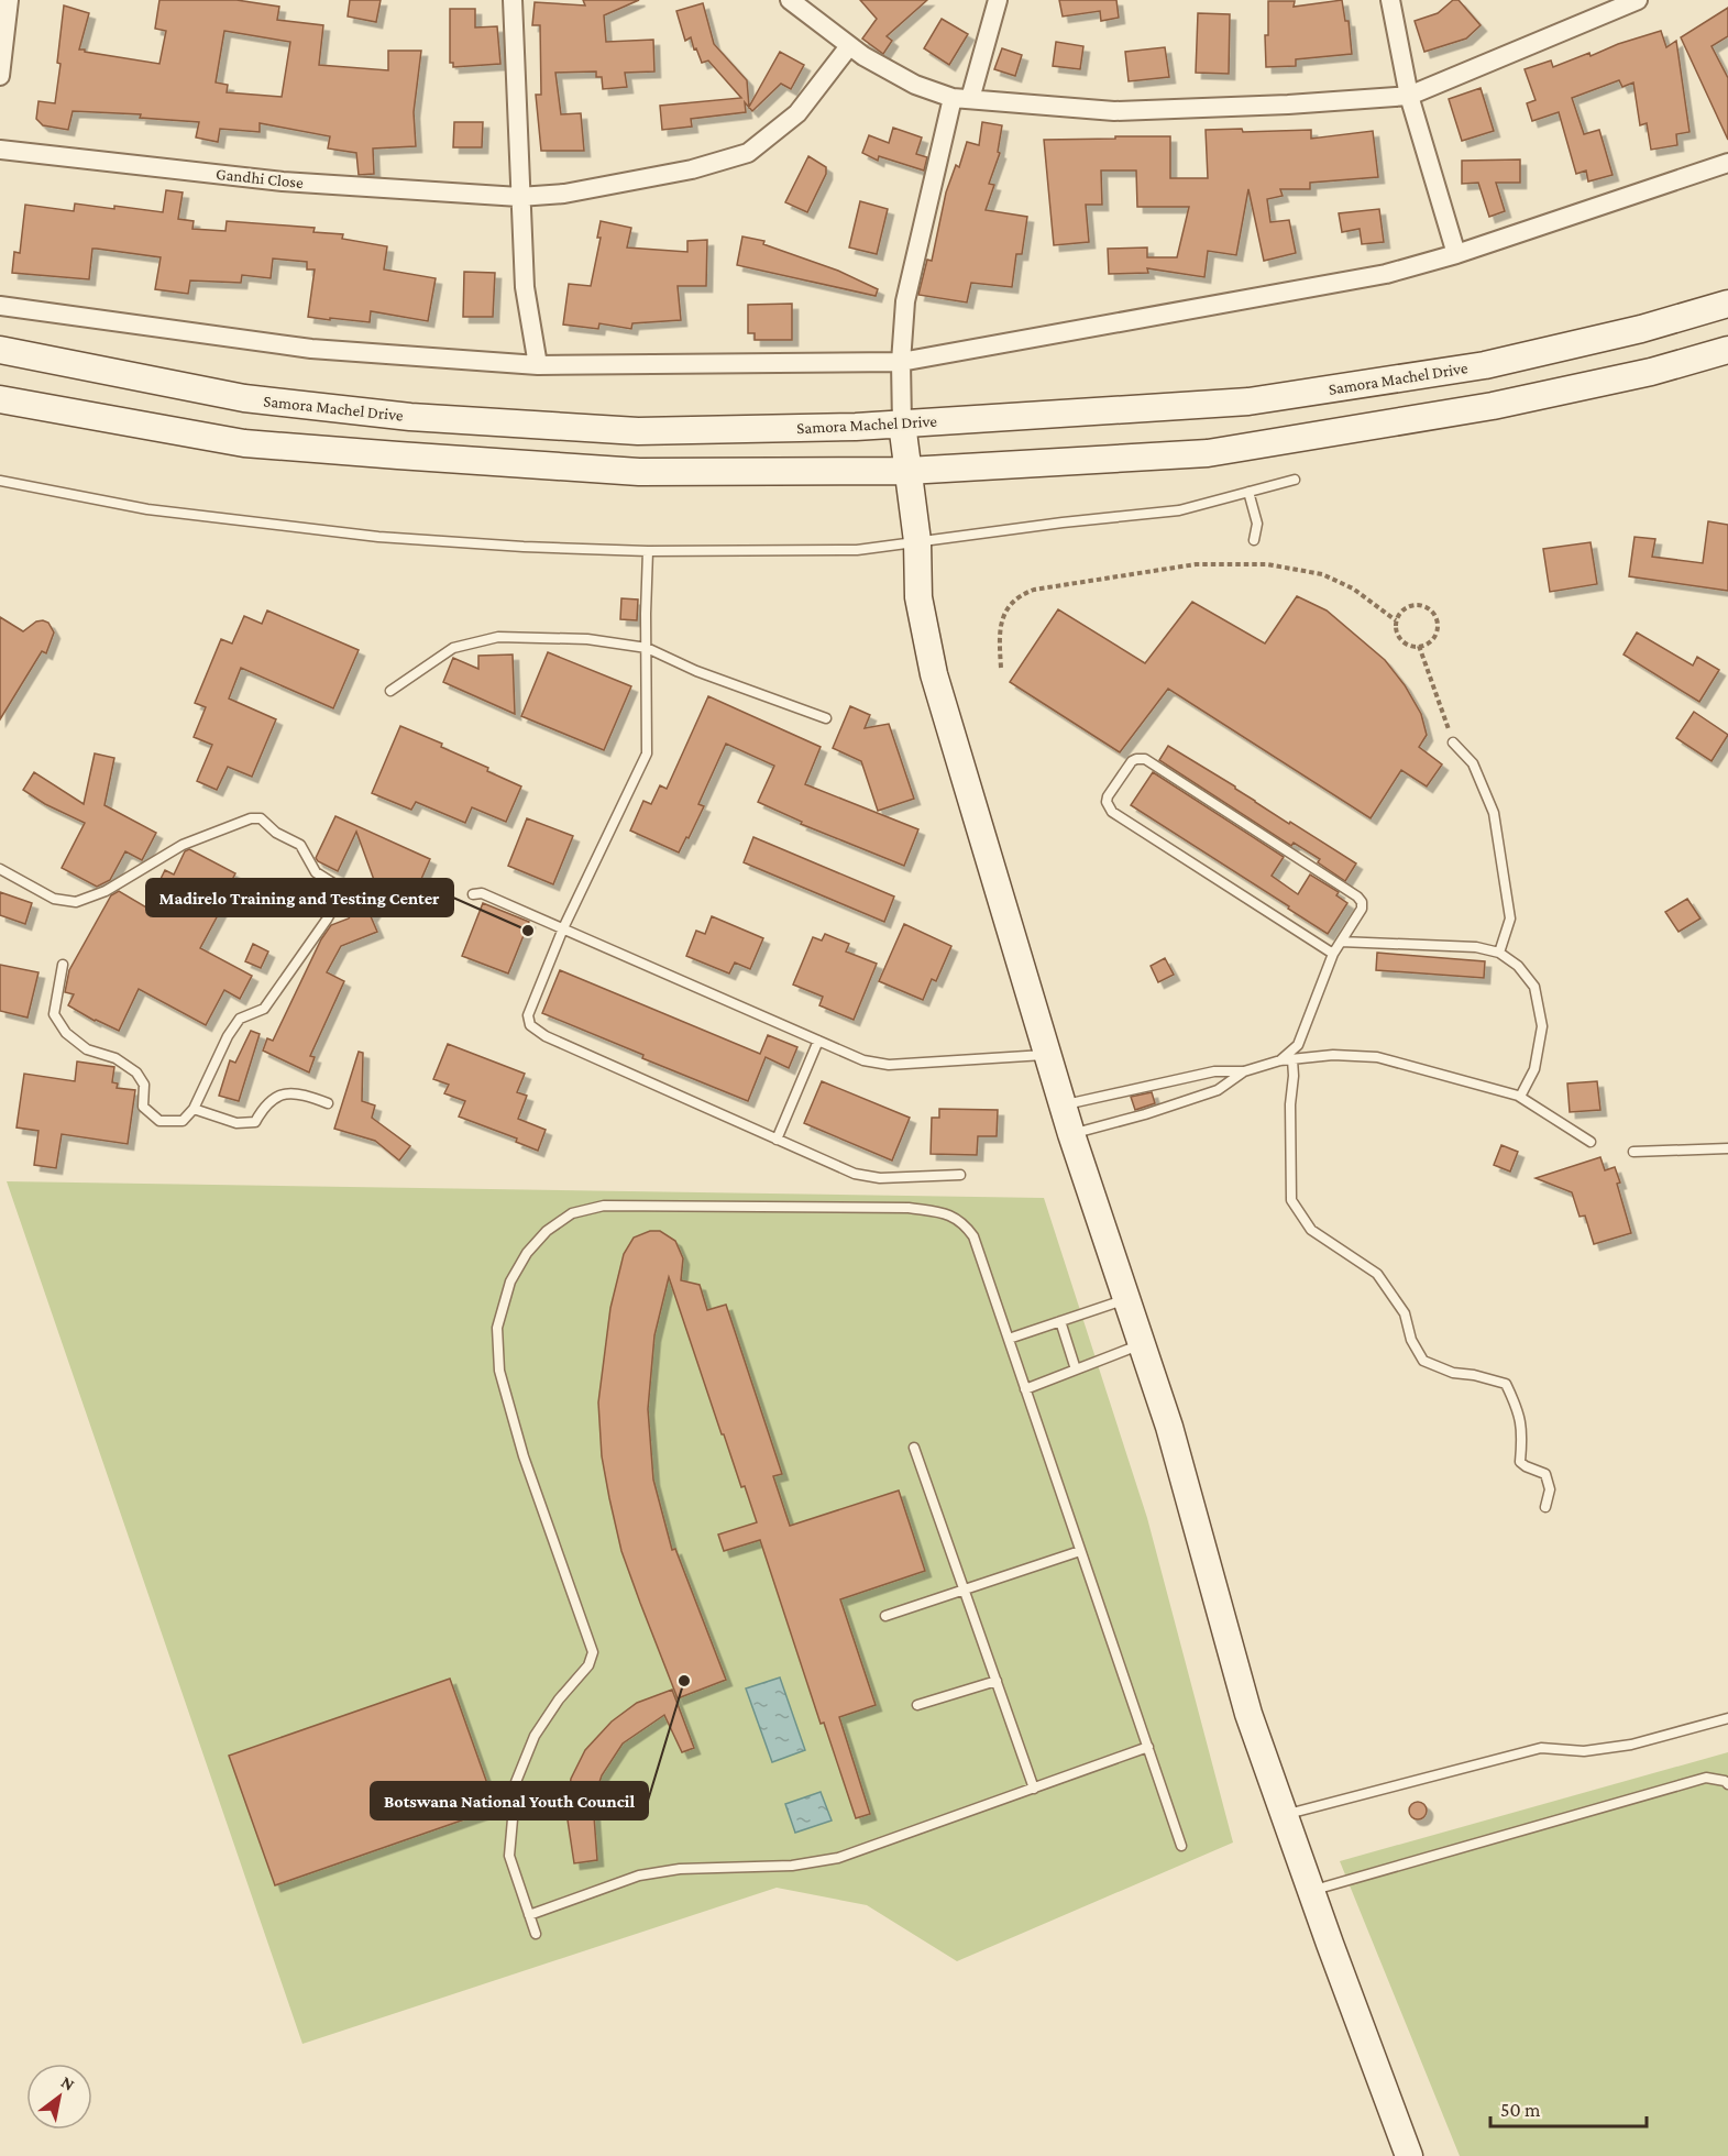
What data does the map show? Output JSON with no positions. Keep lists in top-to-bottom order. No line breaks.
{"streets":{"main road":["Samora Machel Drive"],"street":["Gandhi Close"]},"places":["Madirelo Training and Testing Center","Botswana National Youth Council"],"scale_bar":"50 m","north":"top right"}
